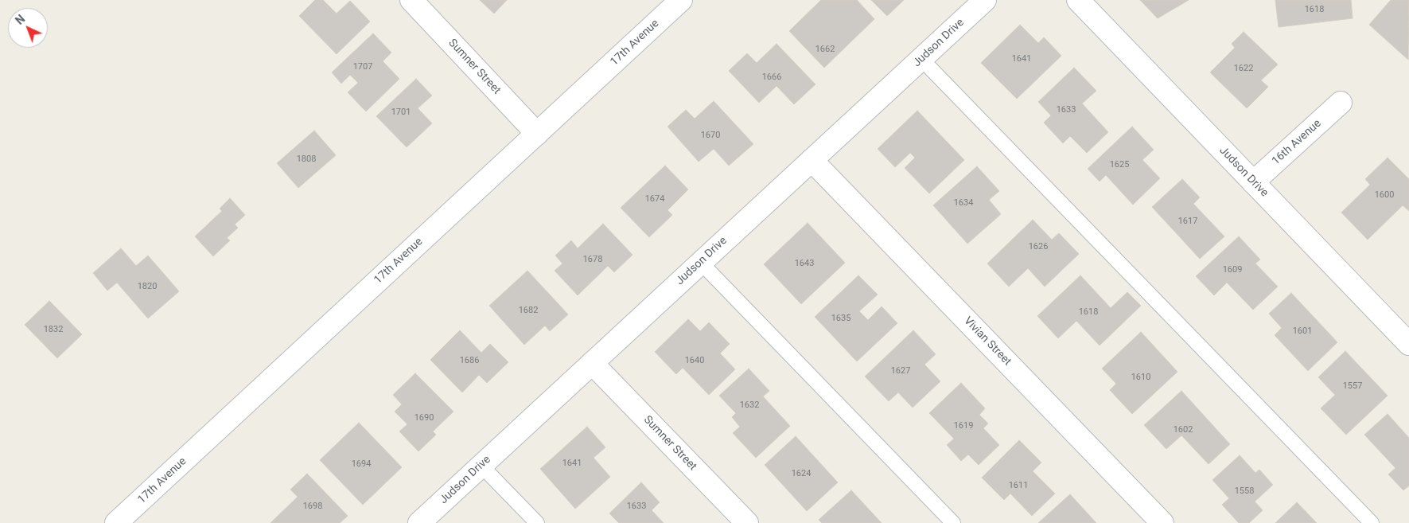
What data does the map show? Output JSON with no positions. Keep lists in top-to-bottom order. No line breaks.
{"streets":{"street":["17th Avenue","Judson Drive","Sumner Street","16th Avenue","Vivian Street"]},"crossings":[["17th Avenue","Sumner Street"],["Judson Drive","Sumner Street"],["Judson Drive","16th Avenue"],["Judson Drive","Vivian Street"]],"house_numbers":["1618","1662","1641","1707","1622","1666","1633","1701","1670","1808","1625","1600","1674","1634","1617","1626","1678","1643","1609","1820","1682","1618","1635","1832","1601","1686","1640","1627","1610","1557","1632","1690","1619","1602","1641","1694","1624","1611","1558","1698","1633"],"north":"top left"}
